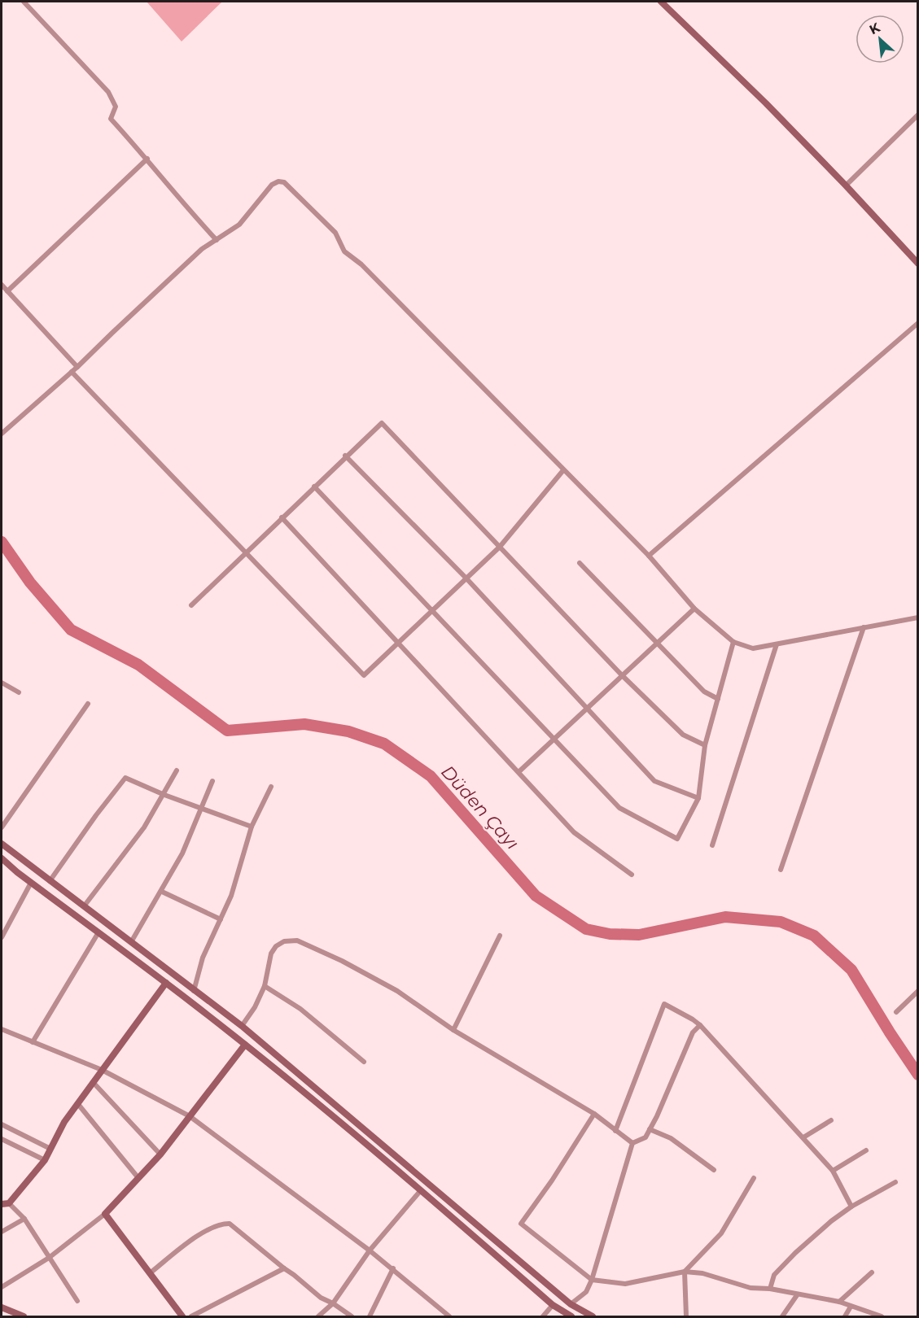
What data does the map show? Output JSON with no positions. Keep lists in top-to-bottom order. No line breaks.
{"water":["Düden Çayı"],"north":"top left"}
